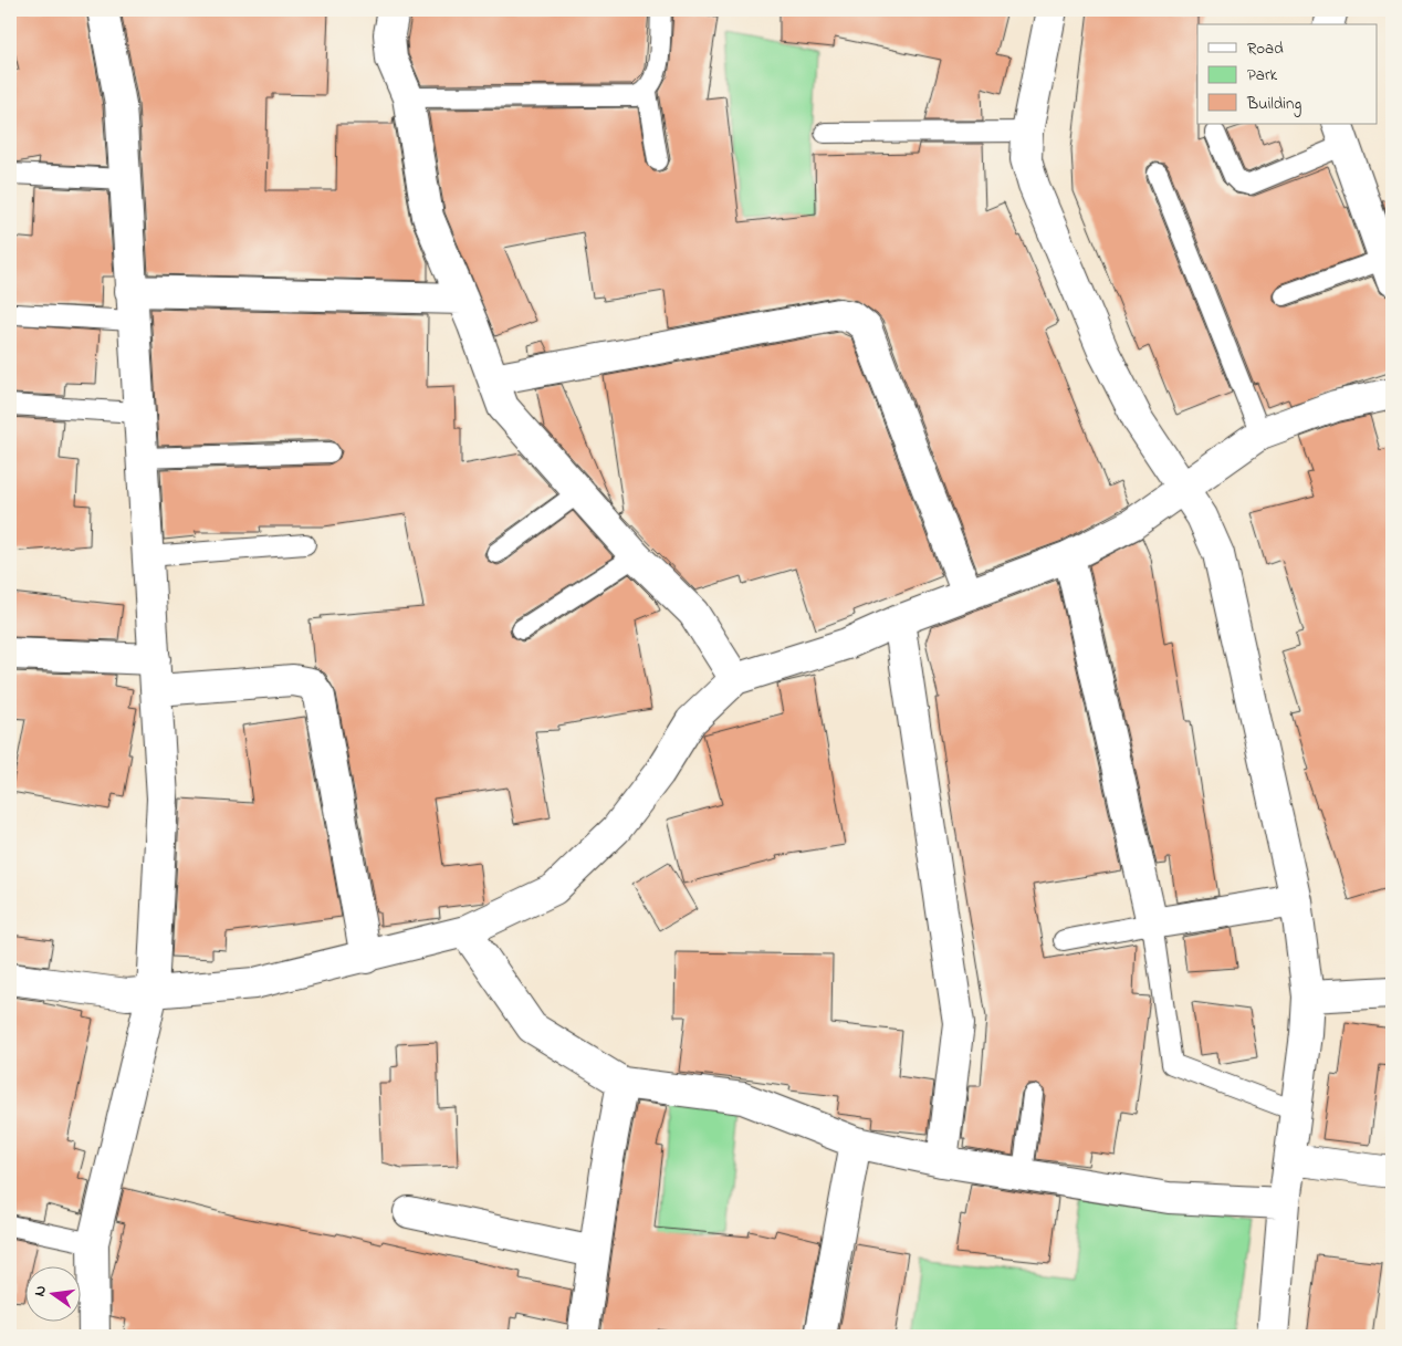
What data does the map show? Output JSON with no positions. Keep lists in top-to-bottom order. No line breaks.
{"legend":["Road","Park","Building"],"north":"left"}
